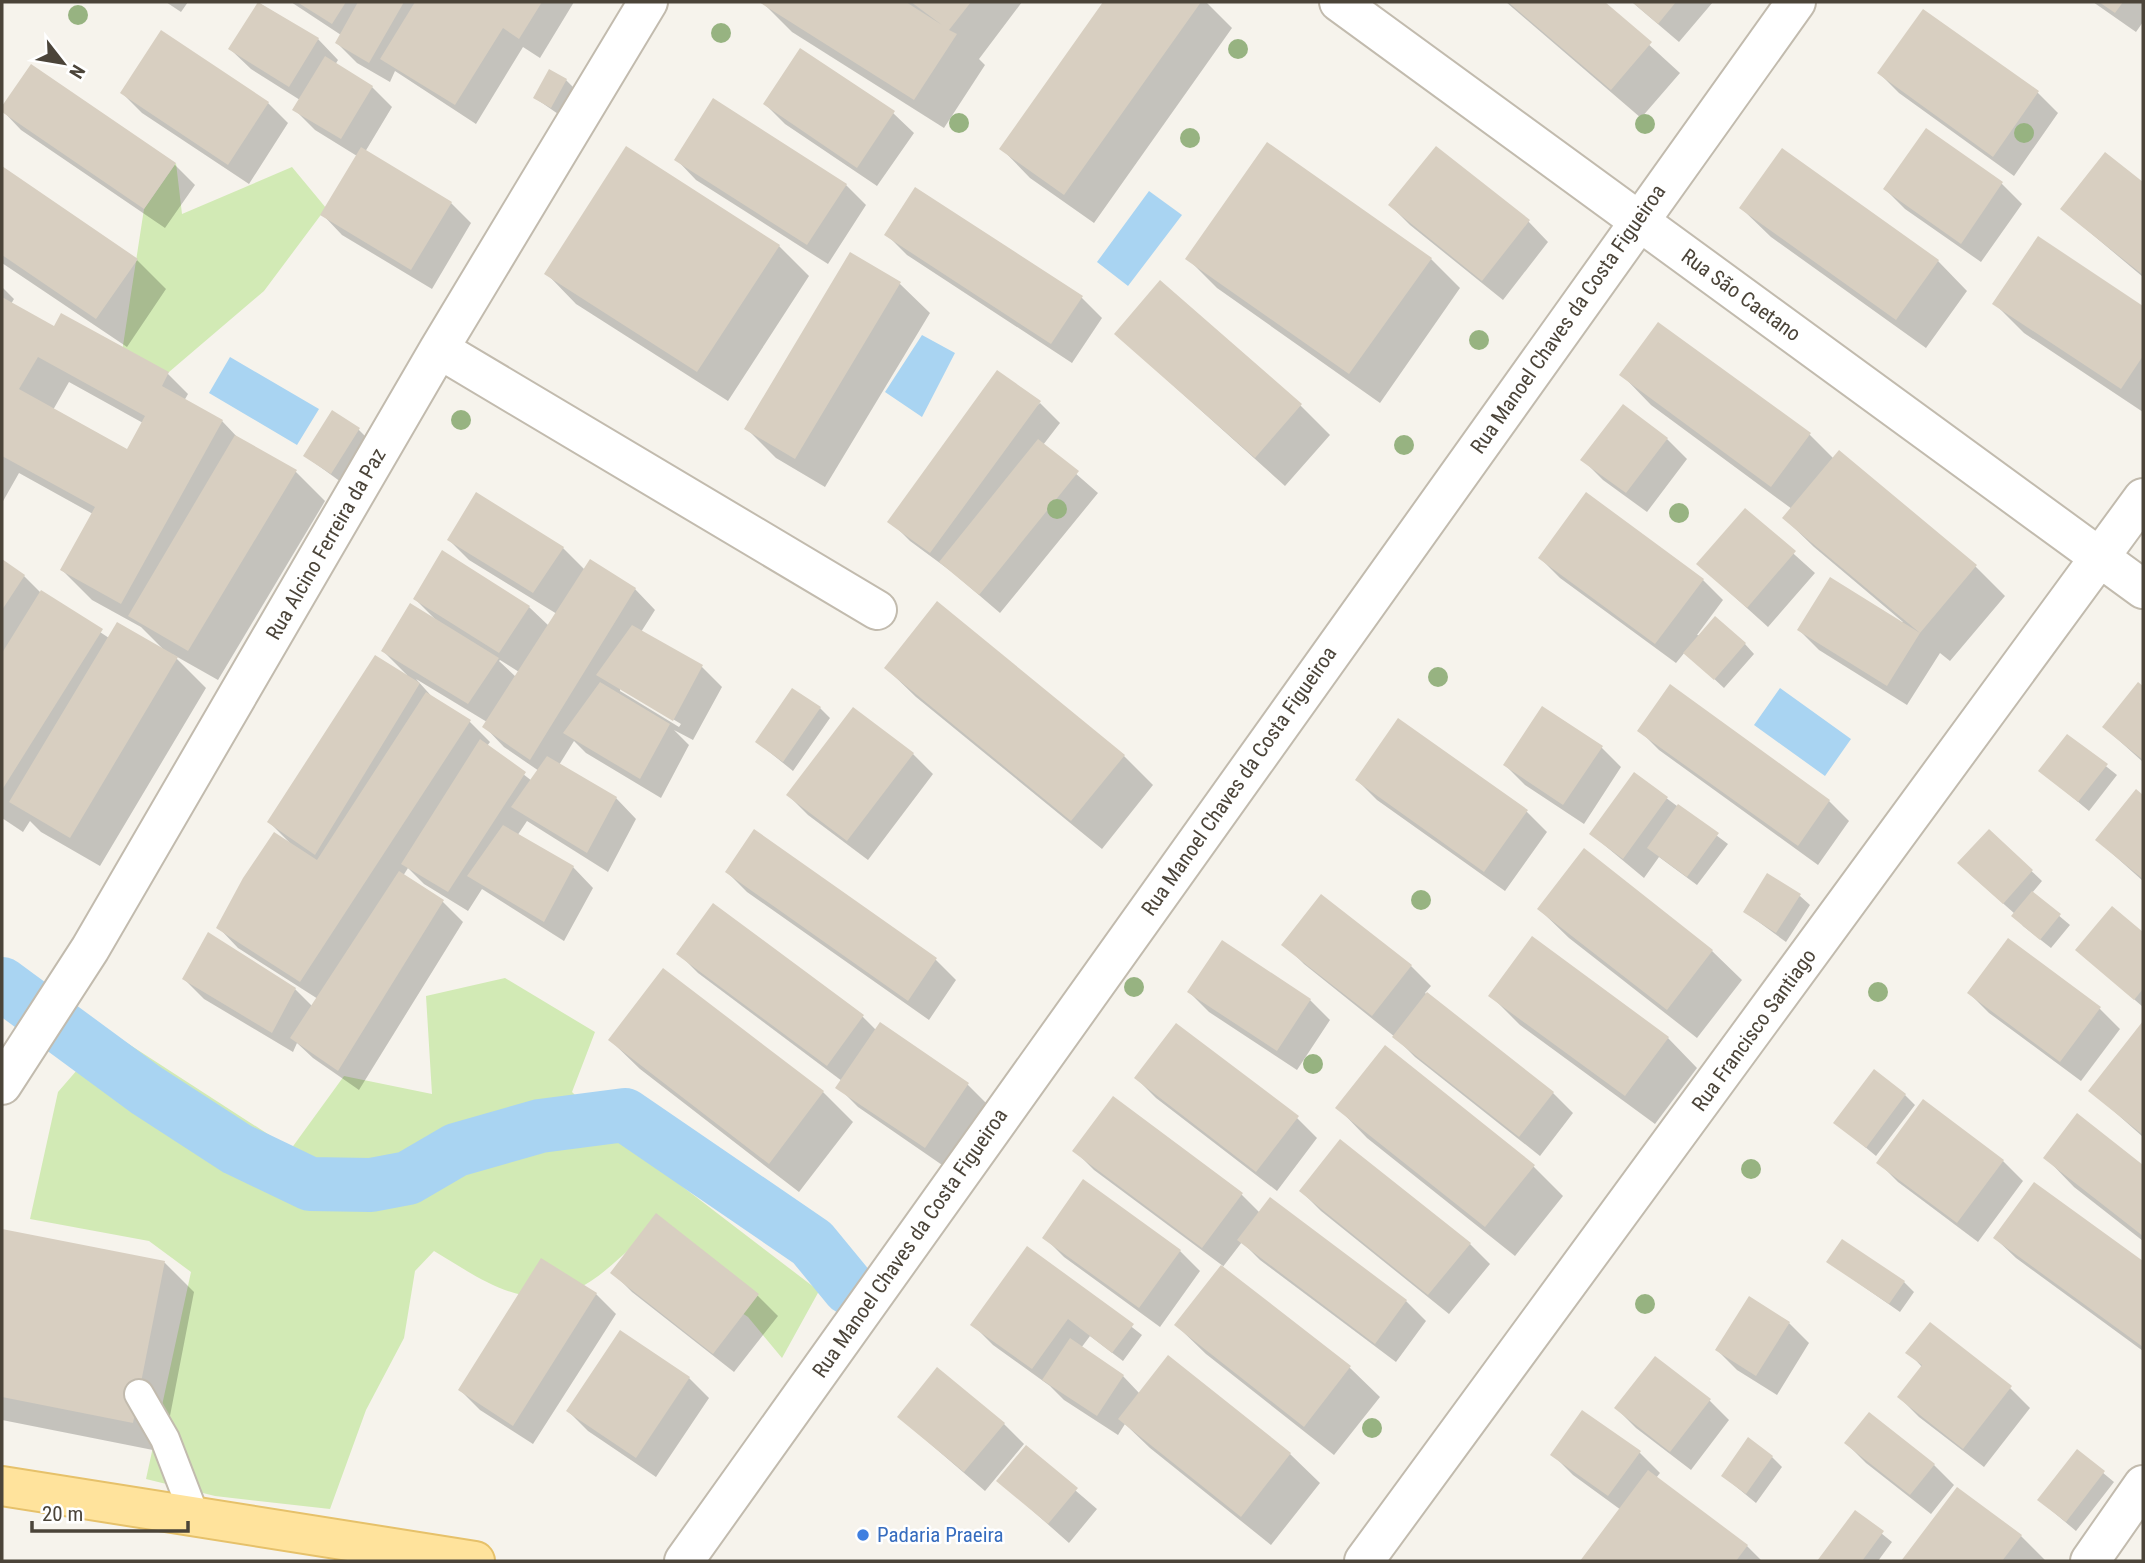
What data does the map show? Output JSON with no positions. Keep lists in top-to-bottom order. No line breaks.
{"streets":{"street":["Rua São Caetano","Rua Manoel Chaves da Costa Figueiroa","Rua Alcino Ferreira da Paz","Rua Francisco Santiago"]},"crossings":[["Rua São Caetano","Rua Manoel Chaves da Costa Figueiroa"],["Rua São Caetano","Rua Francisco Santiago"]],"places":["Padaria Praeira"],"scale_bar":"20 m","north":"bottom right"}
